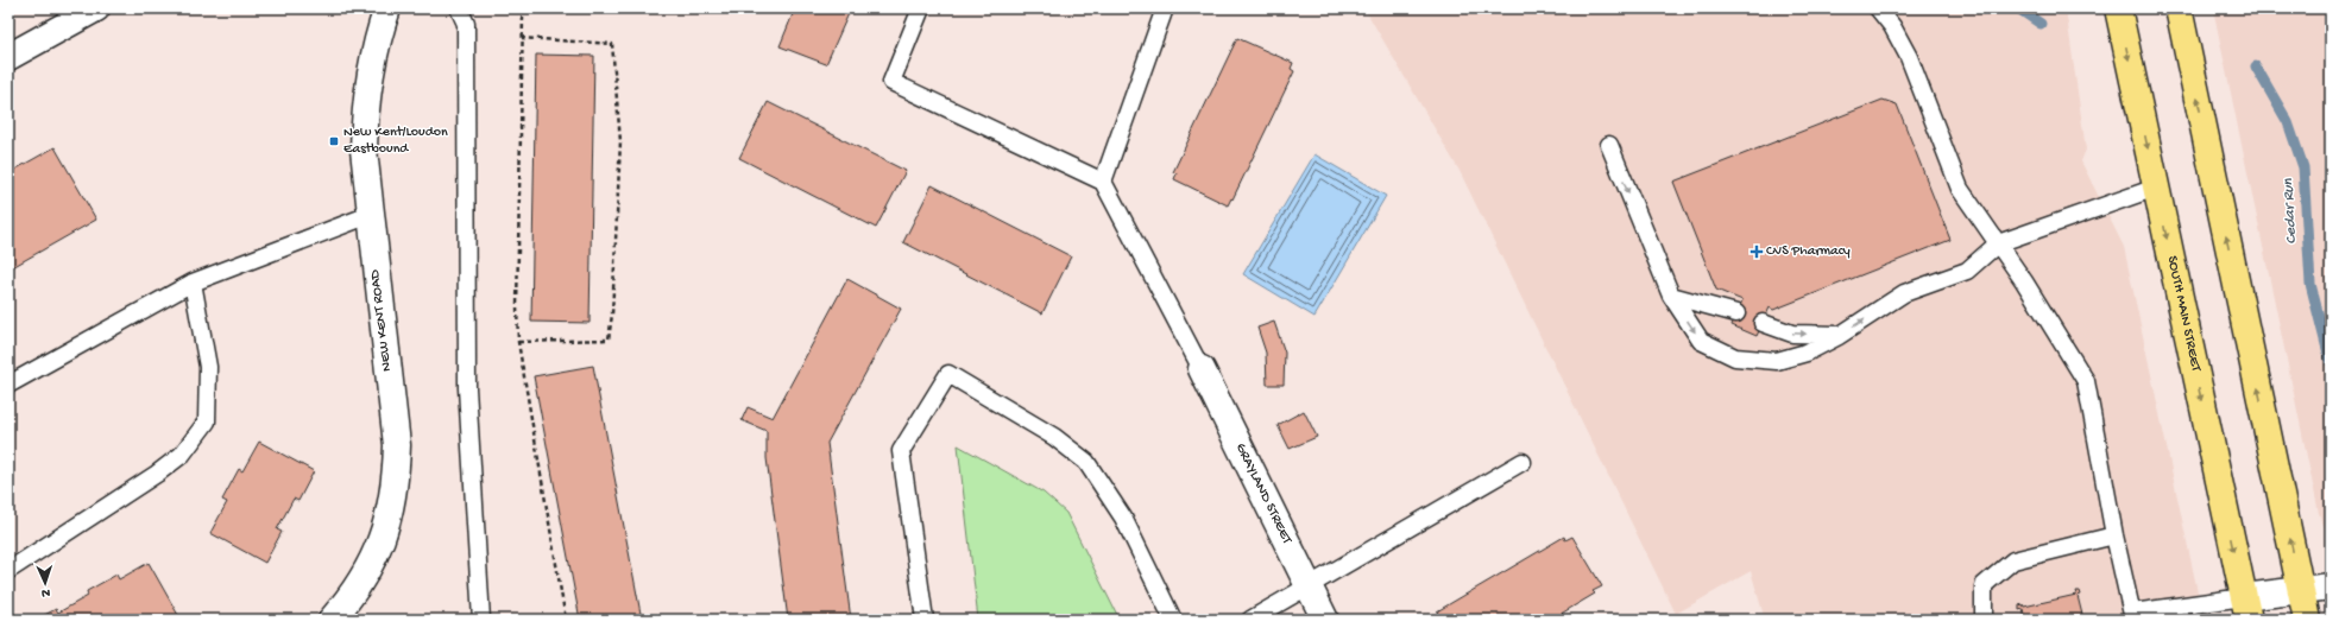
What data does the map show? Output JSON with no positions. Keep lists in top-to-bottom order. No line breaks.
{"streets":{"main road":["SOUTH MAIN STREET"],"street":["NEW KENT ROAD","GRAYLAND STREET"]},"water":["Cedar Run"],"places":{"transit":["New Kent/Loudon Eastbound"],"health":["CVS Pharmacy"]},"north":"bottom"}
